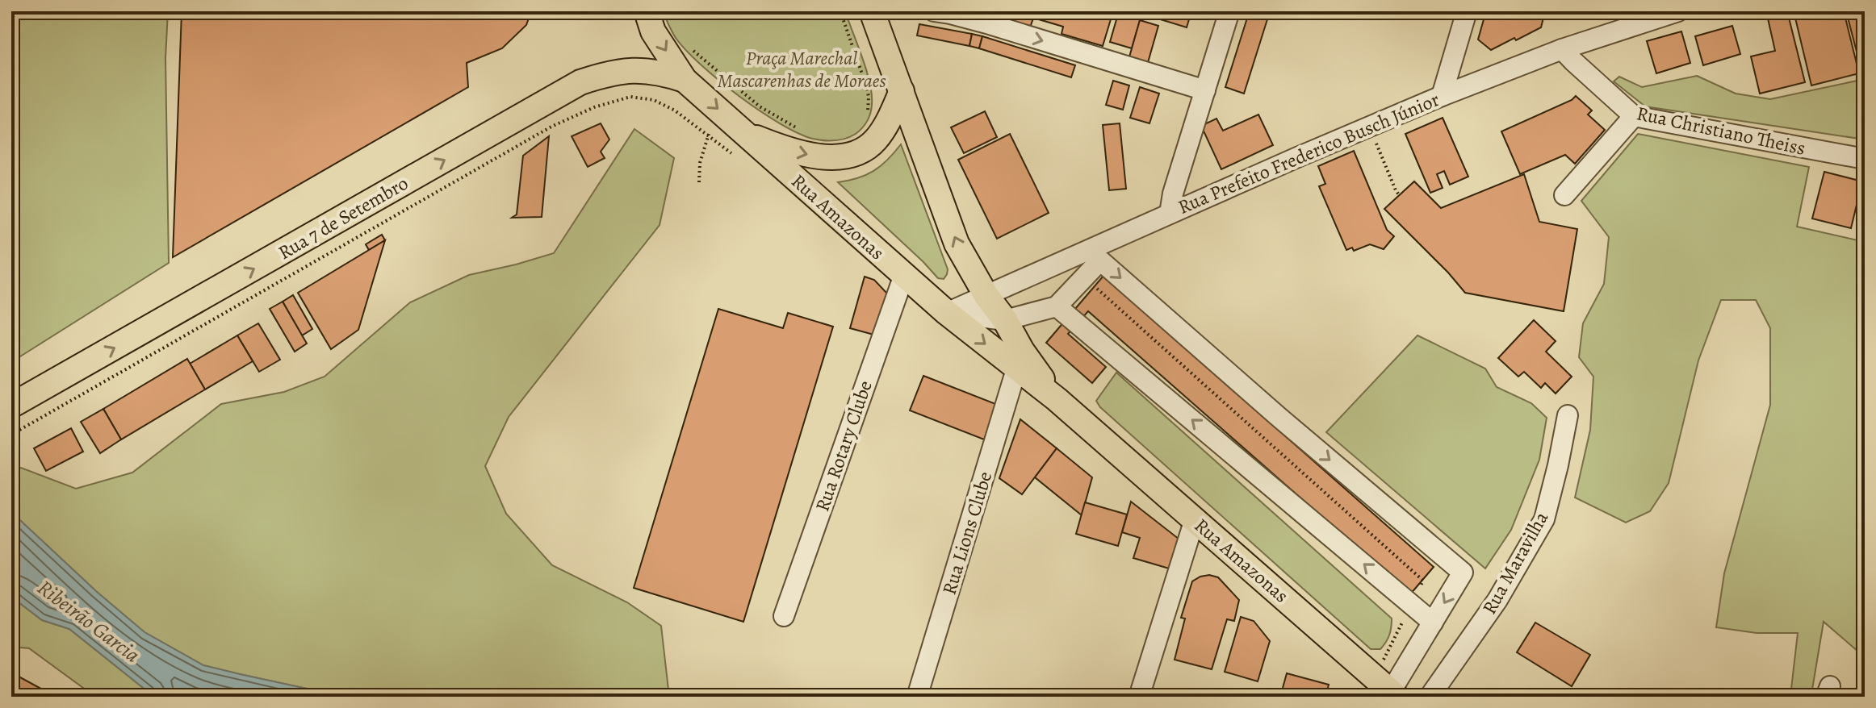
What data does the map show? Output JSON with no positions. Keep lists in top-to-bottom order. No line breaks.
{"streets":{"main road":["Rua Amazonas","Rua 7 de Setembro"],"street":["Rua Christiano Theiss","Rua Prefeito Frederico Busch Júnior","Rua Rotary Clube","Rua Lions Clube","Rua Maravilha"]},"crossings":[["Rua Christiano Theiss","Rua Prefeito Frederico Busch Júnior"],["Rua Prefeito Frederico Busch Júnior","Rua Amazonas"],["Rua Amazonas","Rua 7 de Setembro"],["Rua Amazonas","Rua Rotary Clube"],["Rua Amazonas","Rua Lions Clube"]],"one_way":["Rua 7 de Setembro"],"water":["Ribeirão Garcia"],"parks":["Praça Marechal Mascarenhas de Moraes"]}
